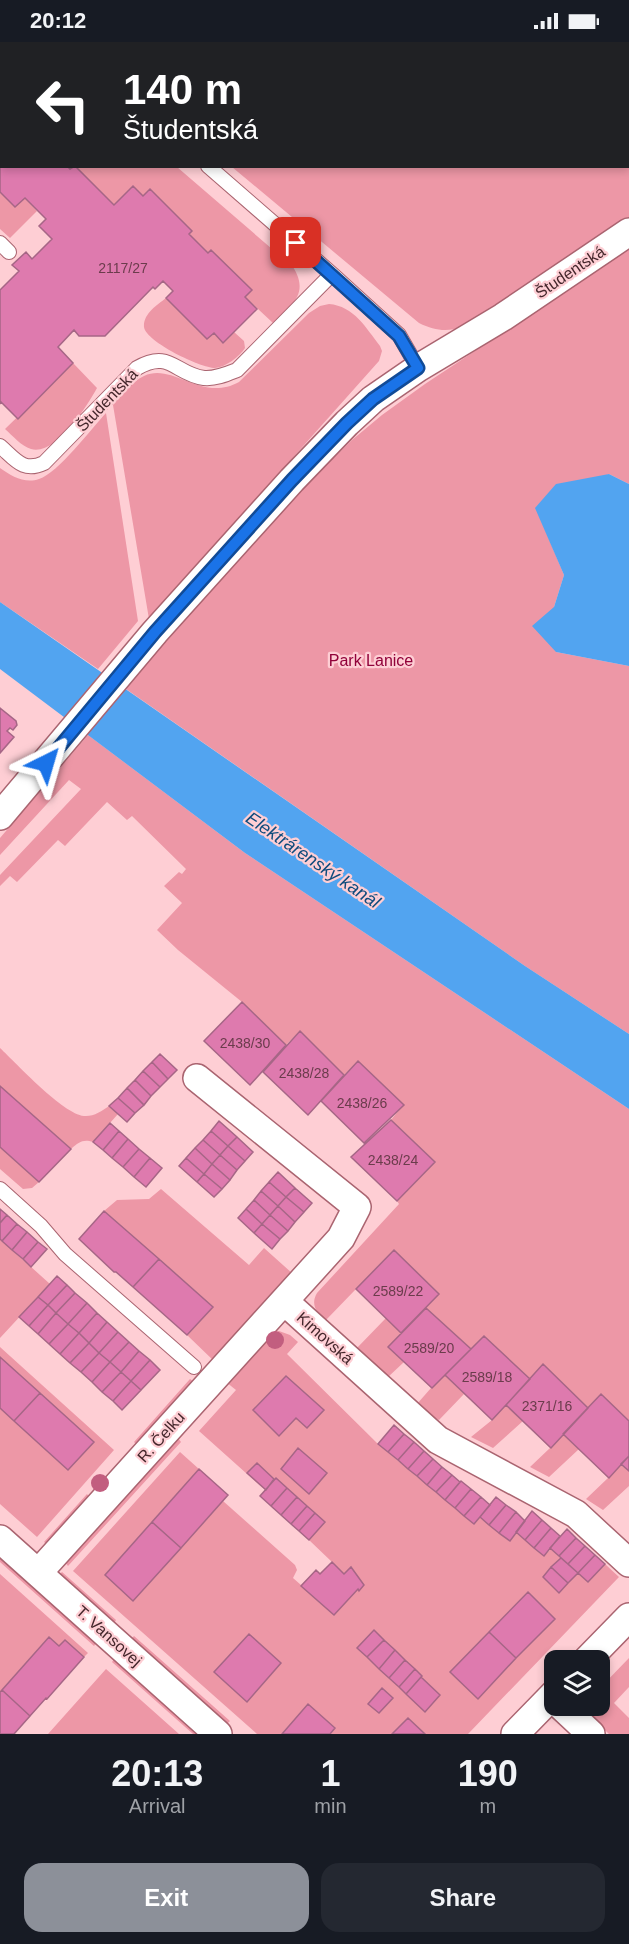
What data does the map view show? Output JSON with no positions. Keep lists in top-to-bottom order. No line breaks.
{"streets":{"street":["Študentská","Kimovská","R. Čelku","T. Vansovej"]},"crossings":[["Kimovská","R. Čelku"],["R. Čelku","T. Vansovej"]],"water":["Elektrárenský kanál"],"parks":["Park Lanice"],"house_numbers":["2117/27","2438/30","2438/28","2438/26","2438/24","2589/22","2589/20","2589/18","2371/16"],"page":{"status":"20:12","turn":["140 m","Študentská"],"eta":["20:13","Arrival","1","min","190","m"],"buttons":["Exit","Share"]}}
